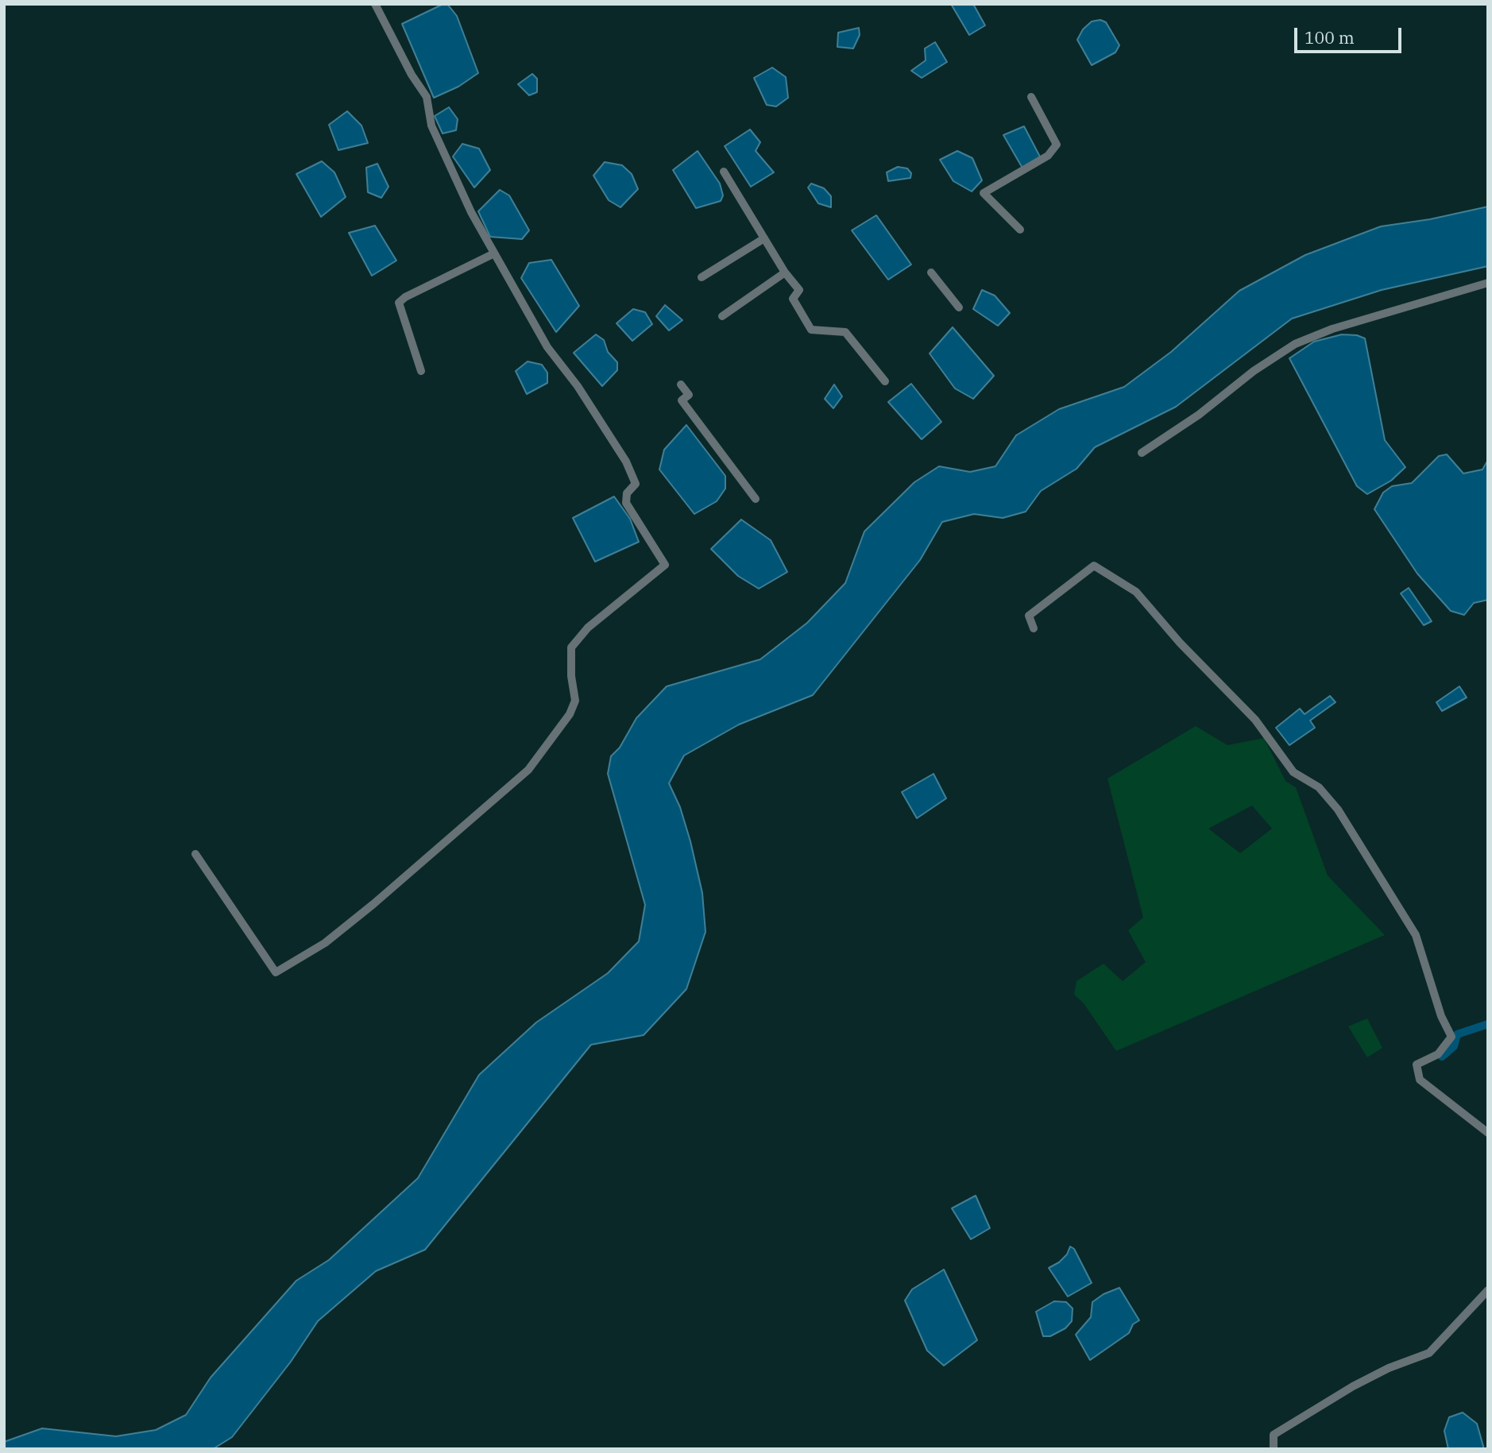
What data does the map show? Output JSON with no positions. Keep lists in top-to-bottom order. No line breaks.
{"scale_bar":"100 m"}
